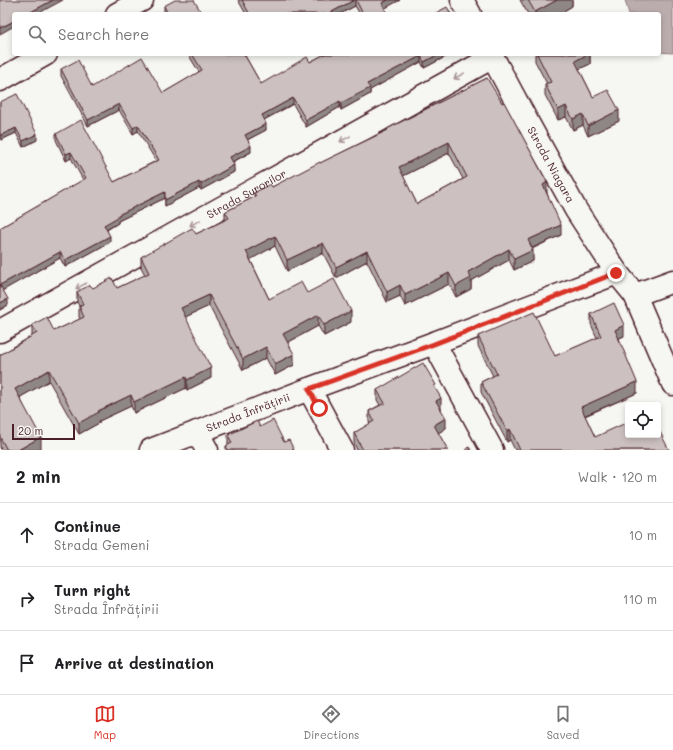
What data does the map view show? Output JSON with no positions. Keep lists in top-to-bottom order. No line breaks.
{"streets":{"street":["Strada Niagara","Strada Surorilor","Strada Înfrățirii"]},"crossings":[["Strada Niagara","Strada Înfrățirii"]],"one_way":["Strada Surorilor"],"scale_bar":"20 m","page":{"search":"Search here","scale":"20 m","heading":["2 min","Walk · 120 m"],"list":[["Continue","Strada Gemeni","10 m"],["Turn right","Strada Înfrățirii","110 m"],"Arrive at destination"],"nav":["Map","Directions","Saved"]}}
